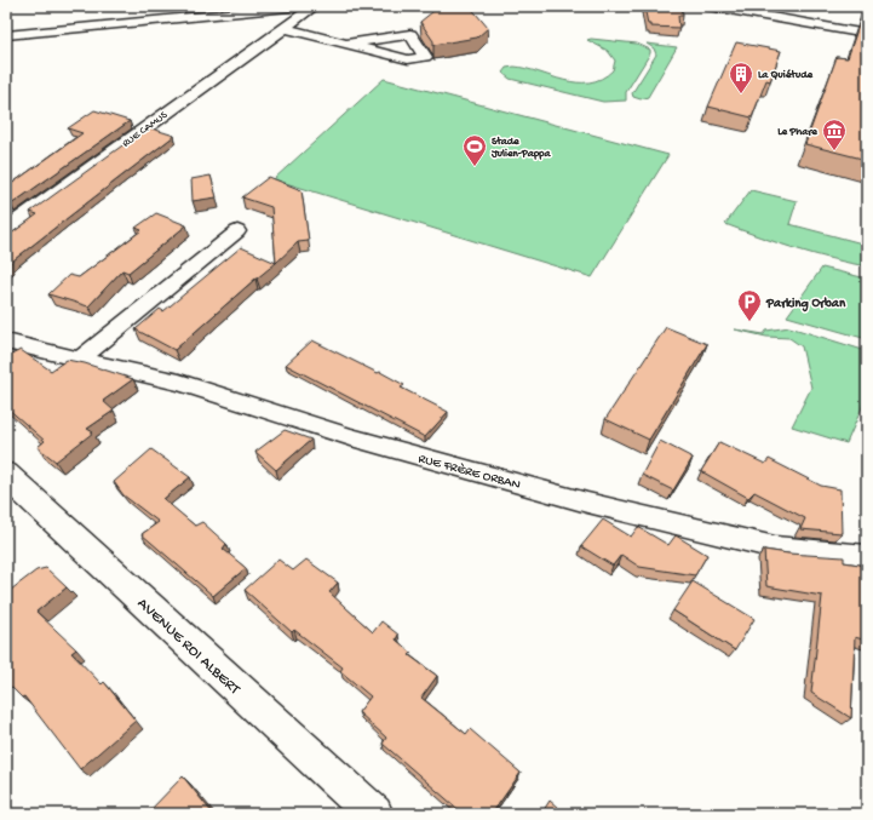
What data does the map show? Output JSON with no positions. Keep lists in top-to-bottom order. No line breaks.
{"streets":{"main road":["AVENUE ROI ALBERT"],"street":["RUE CAMUS","RUE FRÈRE ORBAN"]},"places":{"building":["La Quiétude"],"museum":["Le Phare"],"sports":["Stade Julien-Pappa"],"parking":["Parking Orban"]}}
